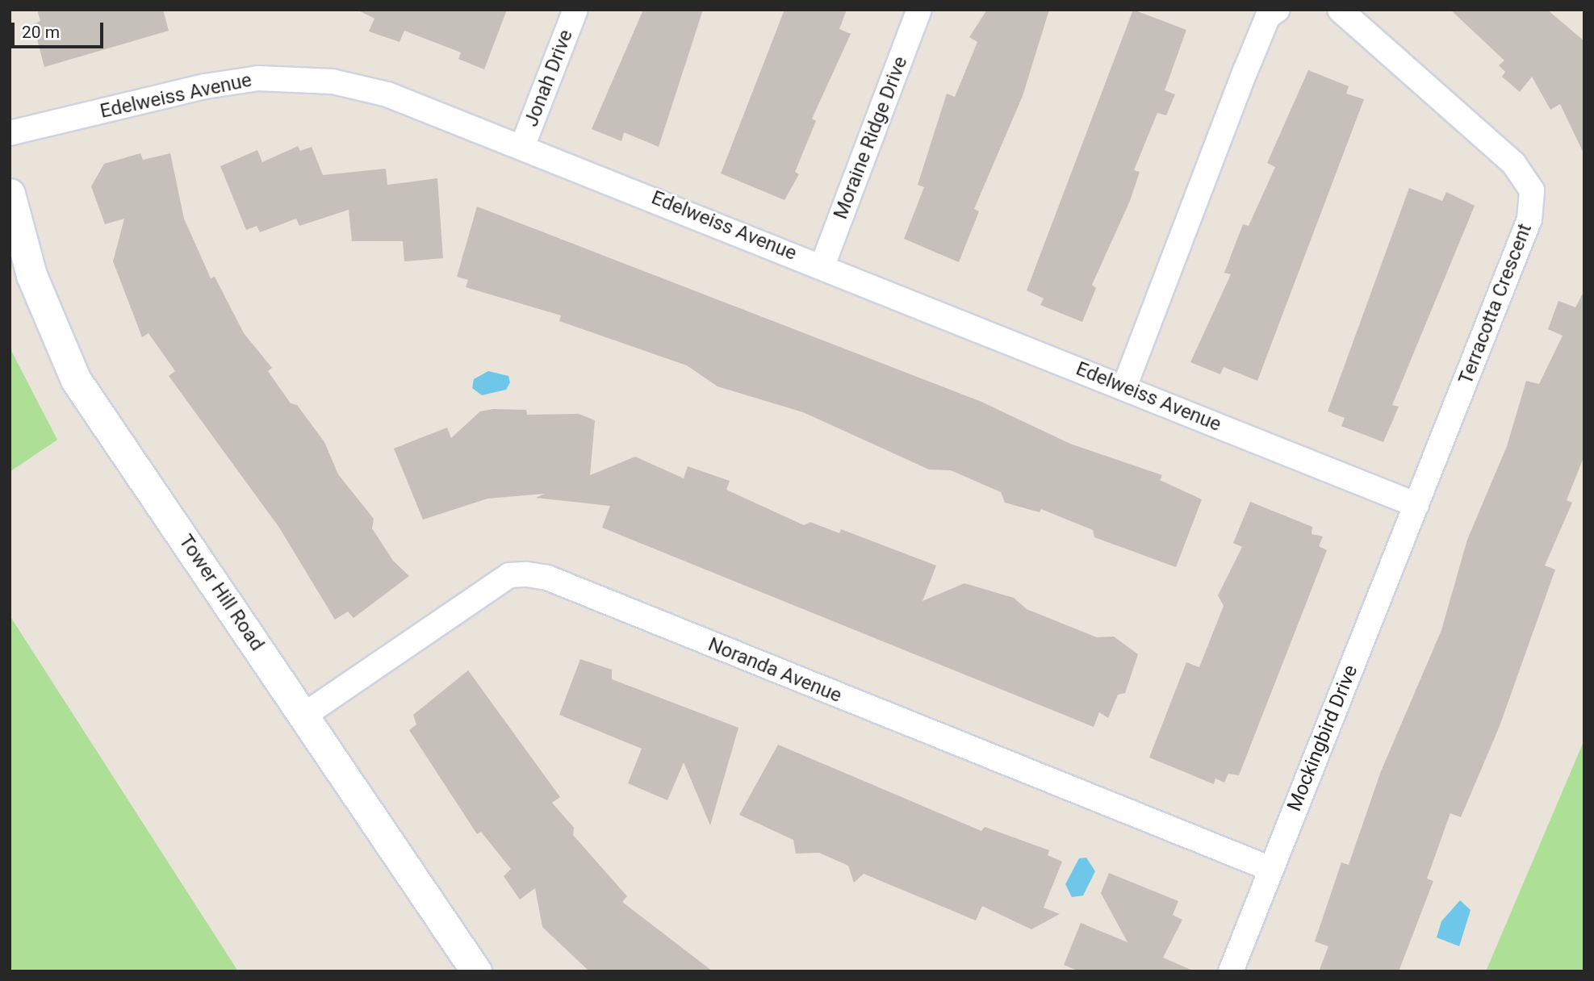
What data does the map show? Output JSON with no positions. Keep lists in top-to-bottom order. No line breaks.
{"streets":{"street":["Jonah Drive","Edelweiss Avenue","Moraine Ridge Drive","Terracotta Crescent","Tower Hill Road","Noranda Avenue","Mockingbird Drive"]},"crossings":[["Jonah Drive","Edelweiss Avenue"],["Edelweiss Avenue","Moraine Ridge Drive"],["Edelweiss Avenue","Terracotta Crescent"],["Edelweiss Avenue","Mockingbird Drive"],["Terracotta Crescent","Mockingbird Drive"],["Tower Hill Road","Noranda Avenue"],["Noranda Avenue","Mockingbird Drive"]],"scale_bar":"20 m"}
